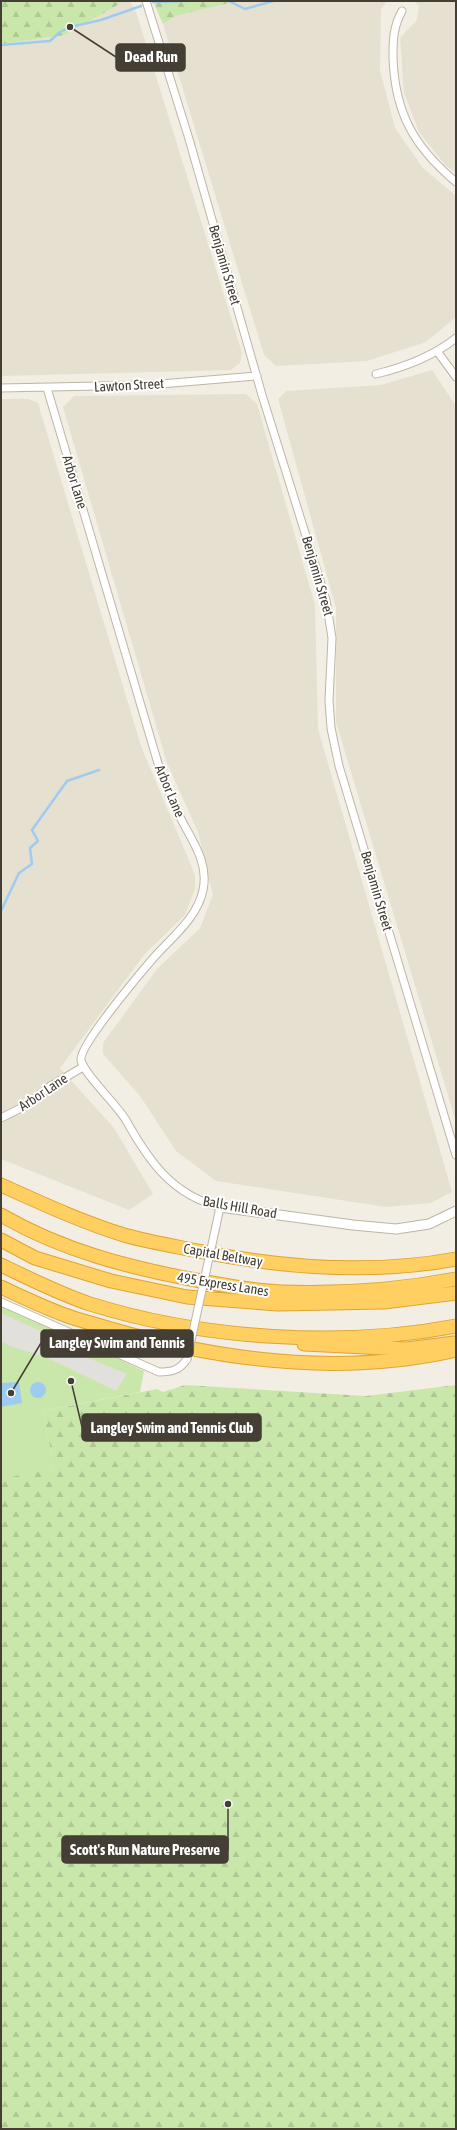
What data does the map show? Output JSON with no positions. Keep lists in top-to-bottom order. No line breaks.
{"streets":{"highway":["Capital Beltway","495 Express Lanes"],"street":["Benjamin Street","Lawton Street","Arbor Lane","Balls Hill Road"]},"crossings":[["Benjamin Street","Lawton Street"],["Lawton Street","Arbor Lane"],["Arbor Lane","Balls Hill Road"]],"places":["Dead Run","Langley Swim and Tennis Club","Langley Swim and Tennis","Scott's Run Nature Preserve"]}
